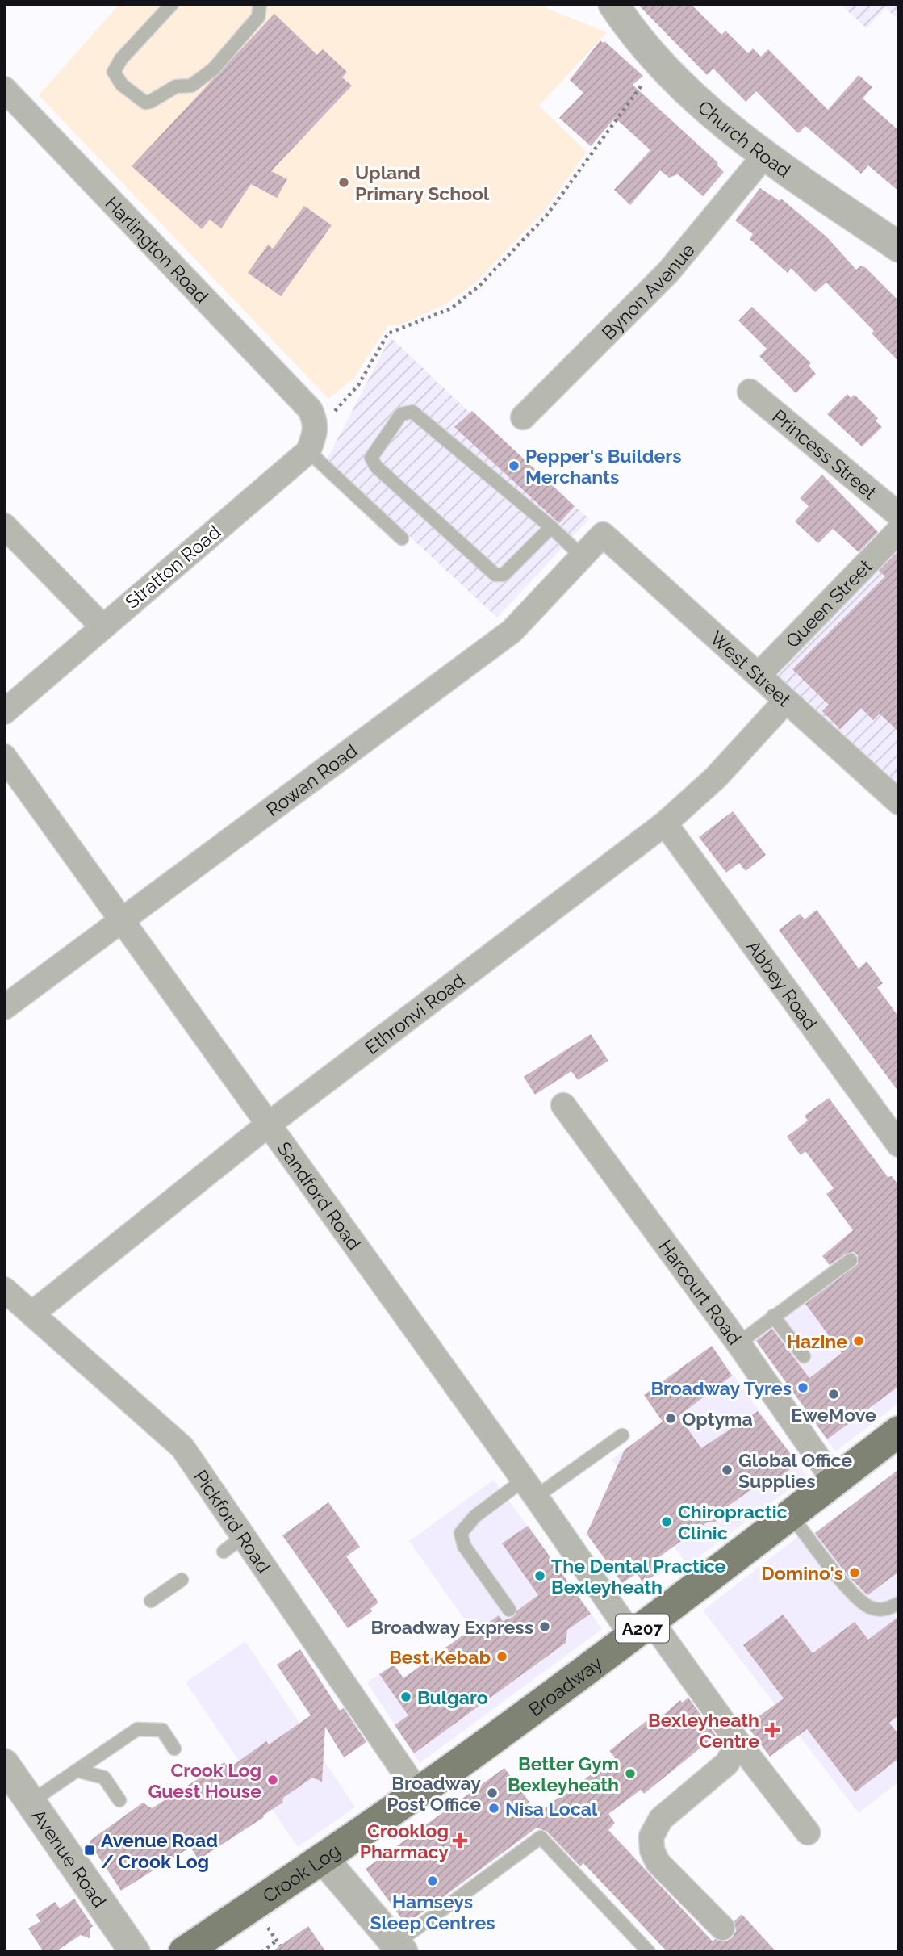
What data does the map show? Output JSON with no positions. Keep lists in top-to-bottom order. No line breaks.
{"streets":{"main road":["A207","Broadway","Crook Log"],"street":["Church Road","Harlington Road","Bynon Avenue","Princess Street","Stratton Road","Queen Street","West Street","Rowan Road","Abbey Road","Ethronvi Road","Sandford Road","Harcourt Road","Pickford Road","Avenue Road"]},"crossings":[["Church Road","Bynon Avenue"],["Harlington Road","Stratton Road"],["Queen Street","West Street"],["West Street","Rowan Road"],["West Street","Ethronvi Road"],["Rowan Road","Sandford Road"],["Abbey Road","Ethronvi Road"],["Ethronvi Road","Sandford Road"],["Ethronvi Road","Pickford Road"],["Sandford Road","Broadway"],["Harcourt Road","Broadway"],["Pickford Road","Broadway"],["Pickford Road","Crook Log"],["Broadway","Crook Log"]],"places":{"other":["Upland Primary School","Pepper's Builders Merchants","Hazine","Broadway Tyres","EweMove","Optyma","Global Office Supplies","Chiropractic Clinic","Domino's","The Dental Practice Bexleyheath","Broadway Express","Best Kebab","Bulgaro","Better Gym Bexleyheath","Crook Log Guest House","Broadway Post Office","Nisa Local","Hamseys Sleep Centres"],"health":["Bexleyheath Centre","Crooklog Pharmacy"],"transit":["Avenue Road / Crook Log"]}}
